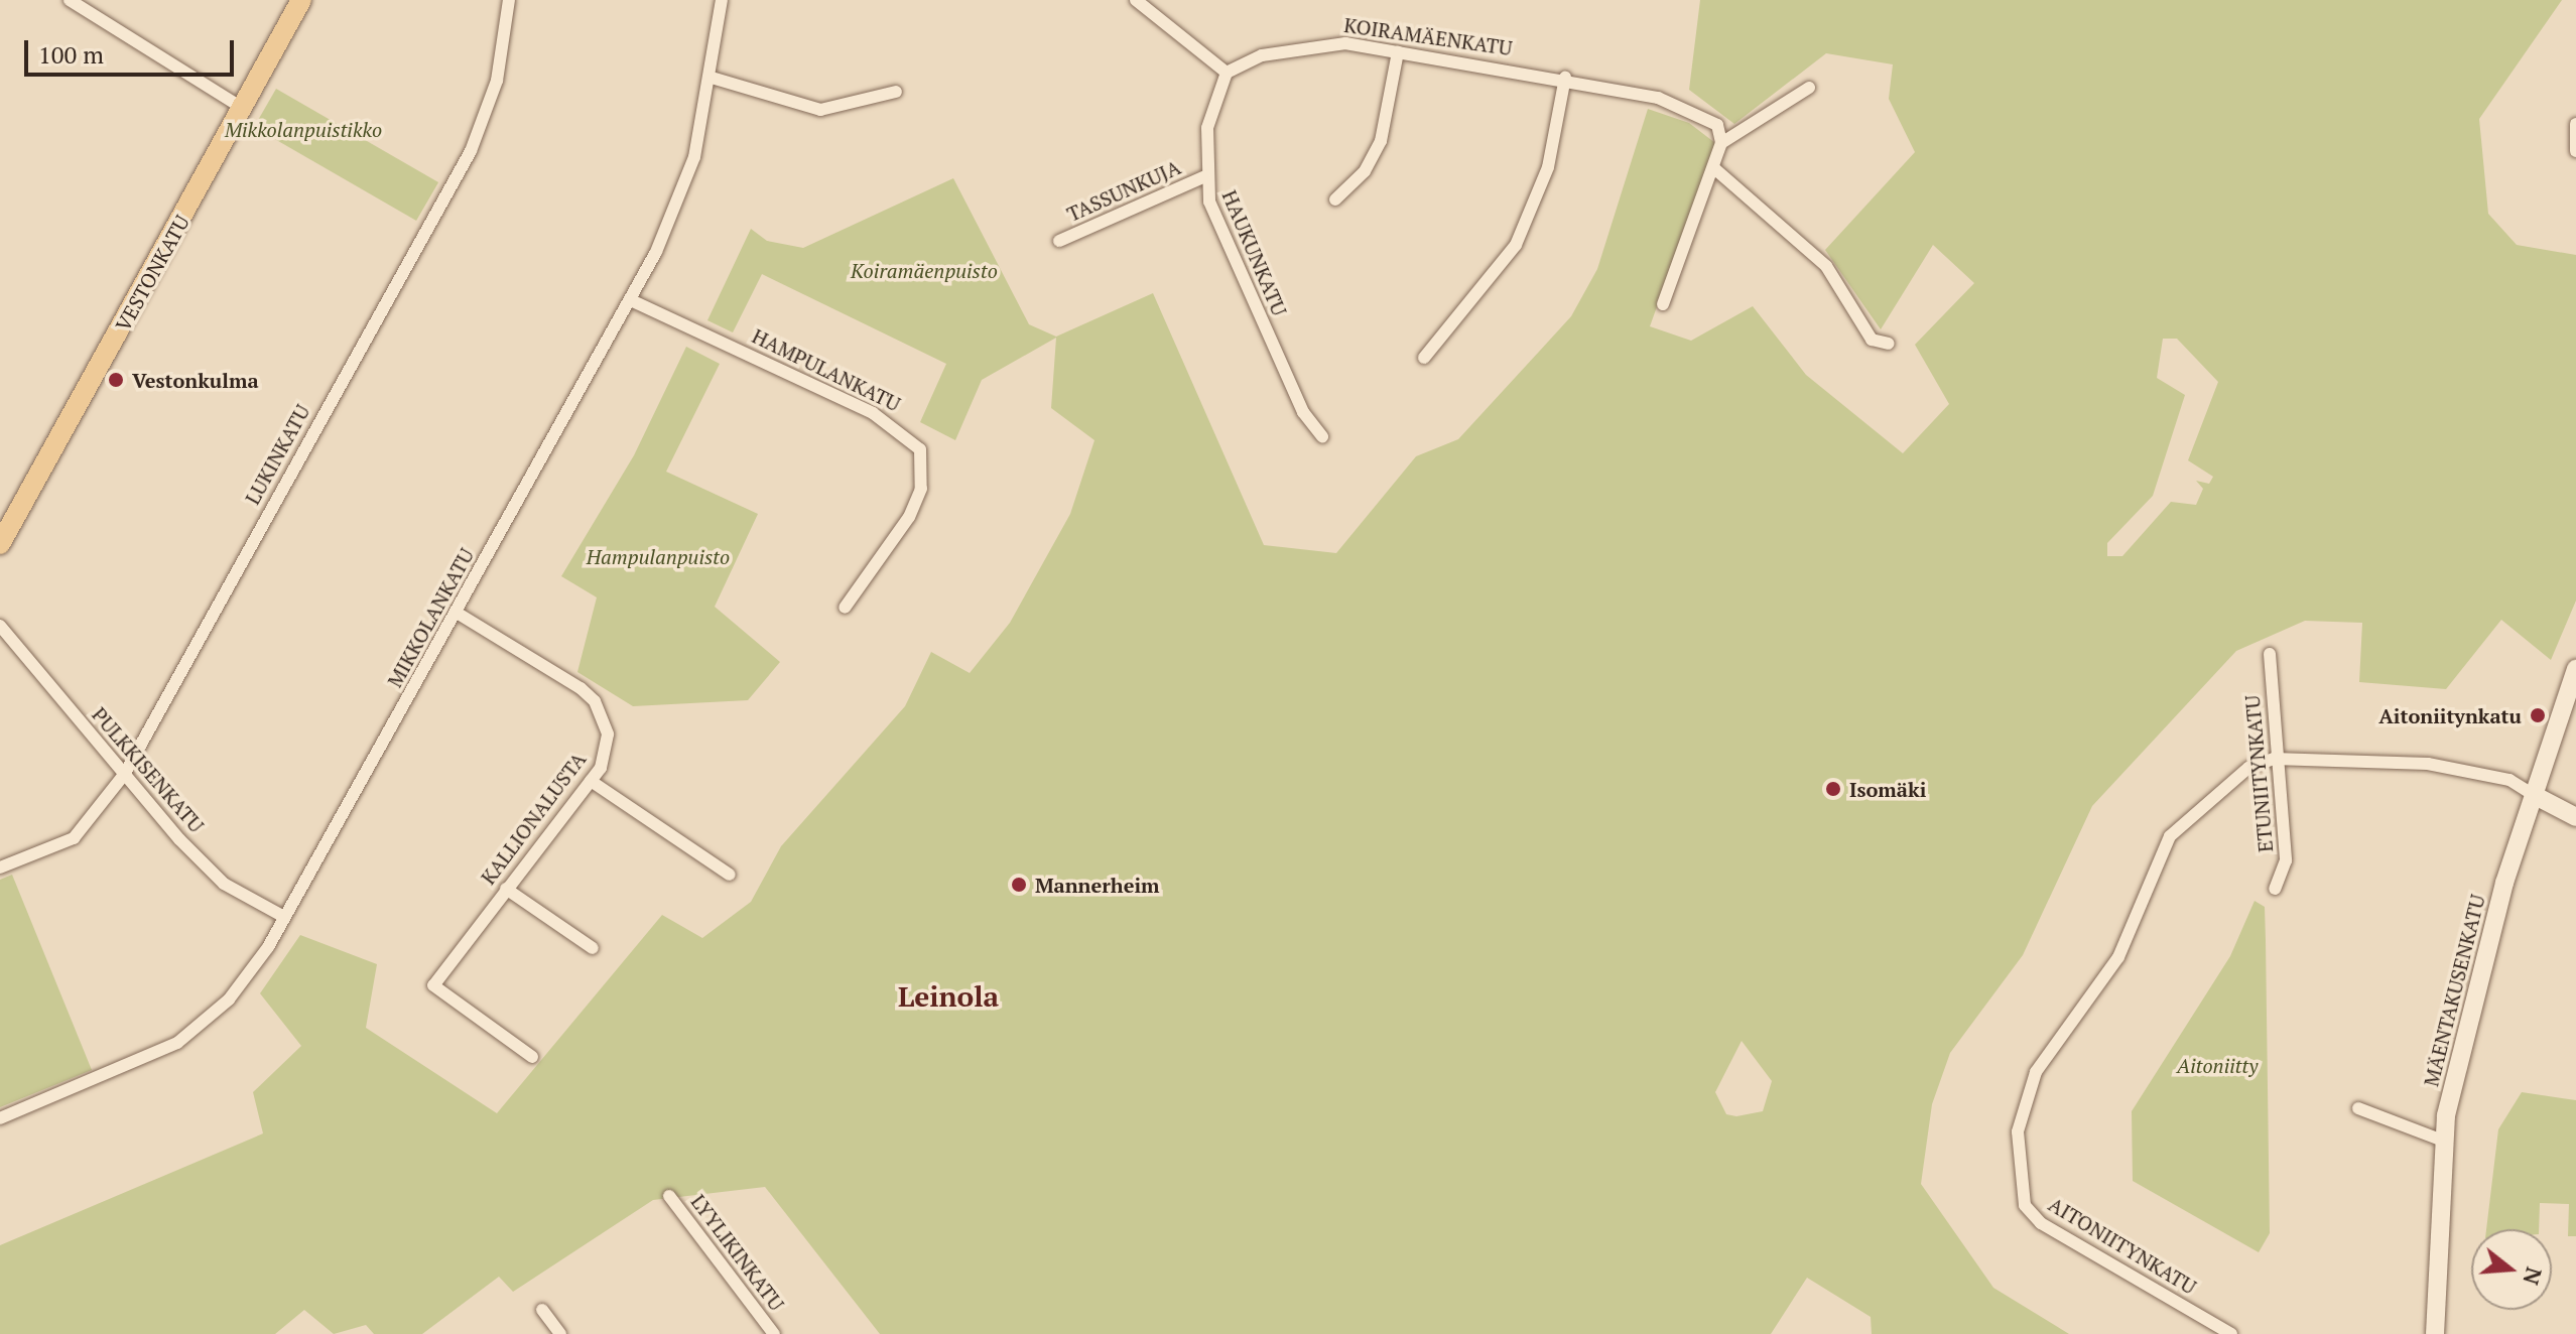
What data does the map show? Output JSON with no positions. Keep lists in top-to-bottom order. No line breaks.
{"streets":{"main road":["VESTONKATU","MÄENTAKUSENKATU"],"street":["KOIRAMÄENKATU","TASSUNKUJA","HAUKUNKATU","HAMPULANKATU","LUKINKATU","MIKKOLANKATU","PULKKISENKATU","ETUNIITYNKATU","KALLIONALUSTA","AITONIITYNKATU","LYYLIKINKATU"]},"crossings":[["KOIRAMÄENKATU","HAUKUNKATU"],["TASSUNKUJA","HAUKUNKATU"],["HAMPULANKATU","MIKKOLANKATU"],["LUKINKATU","PULKKISENKATU"],["MIKKOLANKATU","PULKKISENKATU"],["MIKKOLANKATU","KALLIONALUSTA"],["ETUNIITYNKATU","AITONIITYNKATU"],["MÄENTAKUSENKATU","AITONIITYNKATU"]],"districts":["Leinola"],"parks":["Mikkolanpuistikko","Koiramäenpuisto","Hampulanpuisto","Aitoniitty"],"places":["Vestonkulma","Aitoniitynkatu","Isomäki","Mannerheim"],"scale_bar":"100 m","north":"right"}
